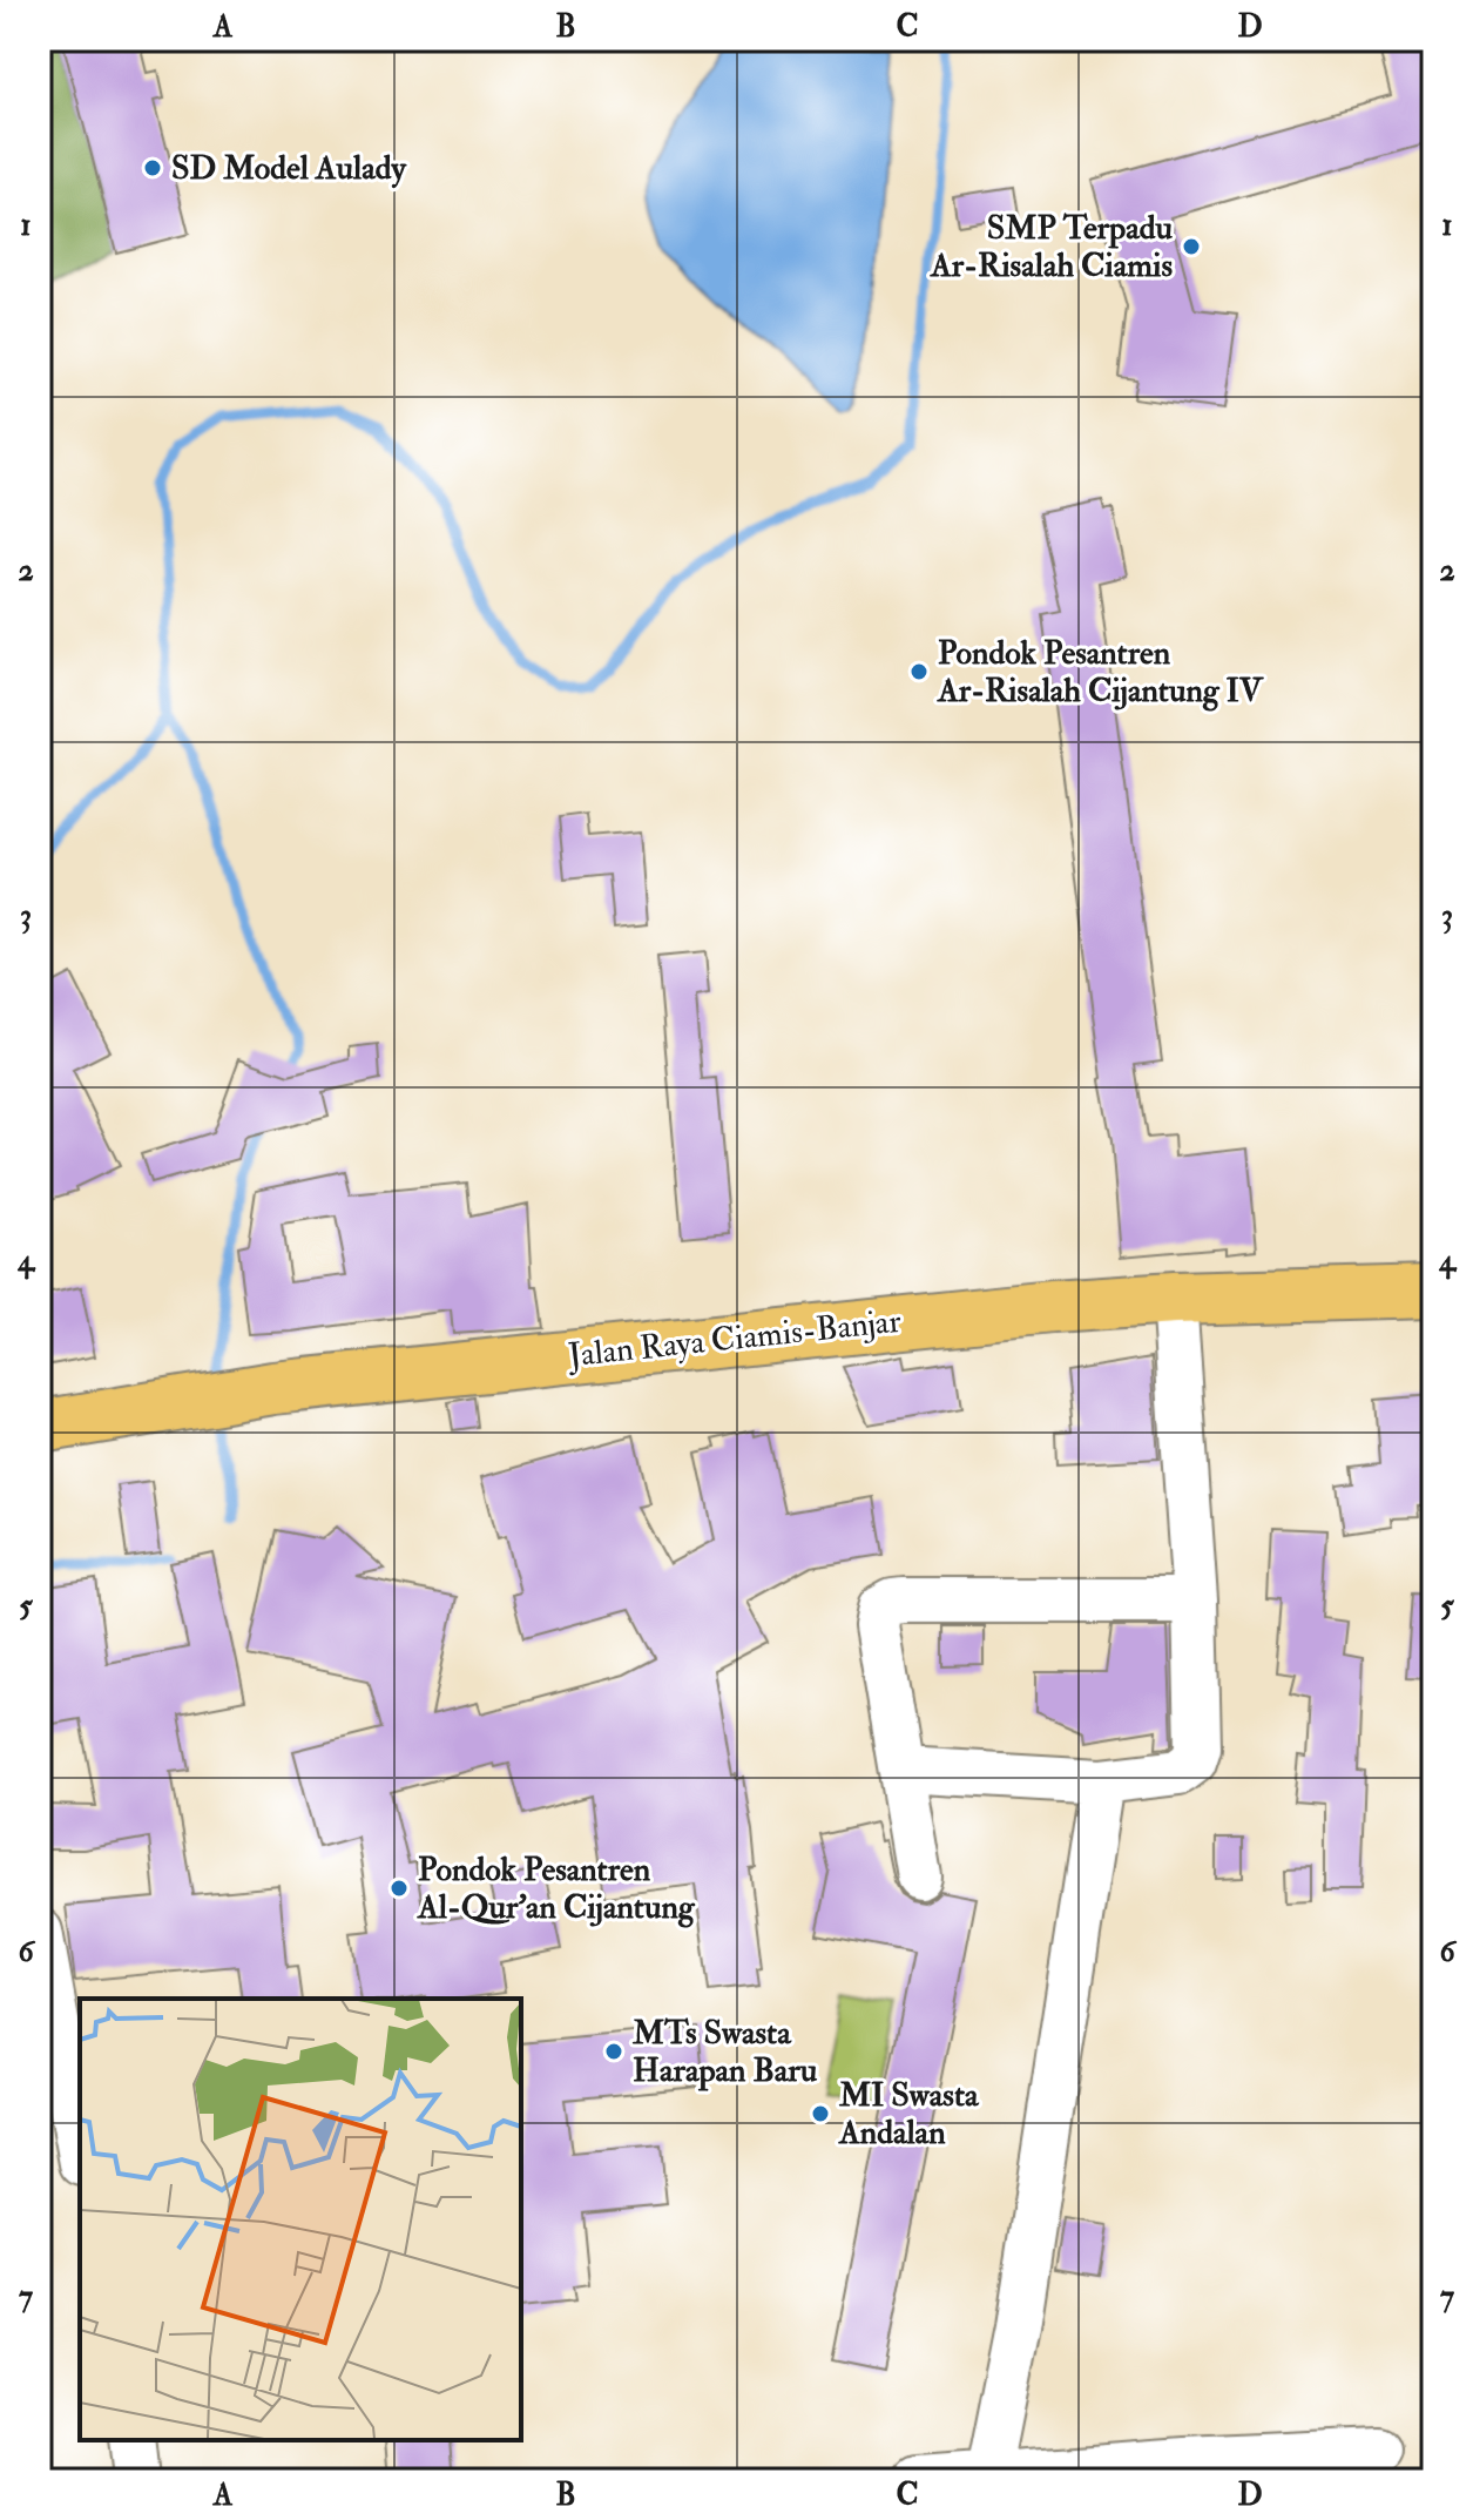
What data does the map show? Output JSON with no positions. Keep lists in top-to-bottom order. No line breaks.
{"streets":{"highway":["Jalan Raya Ciamis-Banjar"]},"places":["SD Model Aulady","SMP Terpadu Ar-Risalah Ciamis","Pondok Pesantren Ar-Risalah Cijantung IV","Pondok Pesantren Al-Qur'an Cijantung","MTs Swasta Harapan Baru","MI Swasta Andalan"],"grid":{"columns":["A","B","C","D"],"rows":["1","2","3","4","5","6","7"]}}
